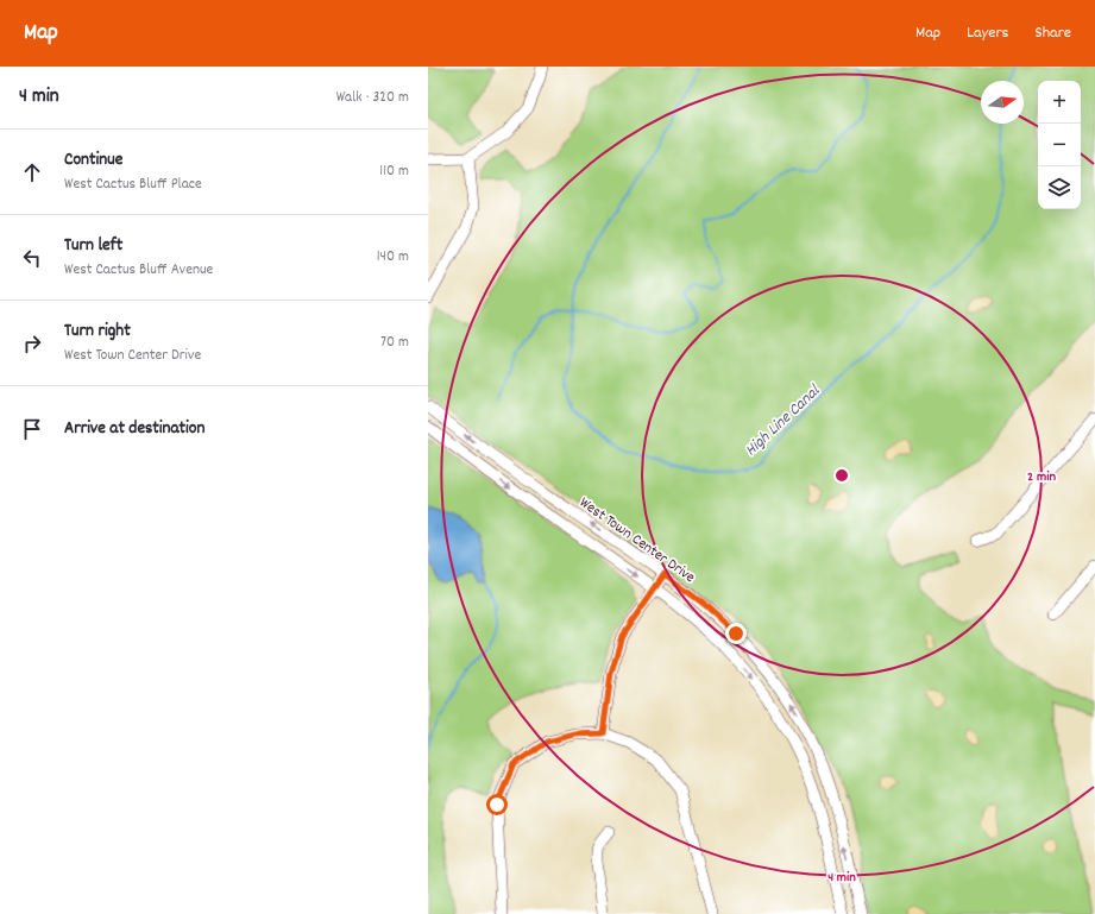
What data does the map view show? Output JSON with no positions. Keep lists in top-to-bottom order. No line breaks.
{"streets":{"street":["West Town Center Drive"]},"water":["High Line Canal"],"north":"right","page":{"header":"Map","nav":["Map","Layers","Share"],"heading":["4 min","Walk · 320 m"],"map_buttons":["+","−"],"list":[["Continue","West Cactus Bluff Place","110 m"],["Turn left","West Cactus Bluff Avenue","140 m"],["Turn right","West Town Center Drive","70 m"],"Arrive at destination"]},"rings":["2 min","4 min"]}
